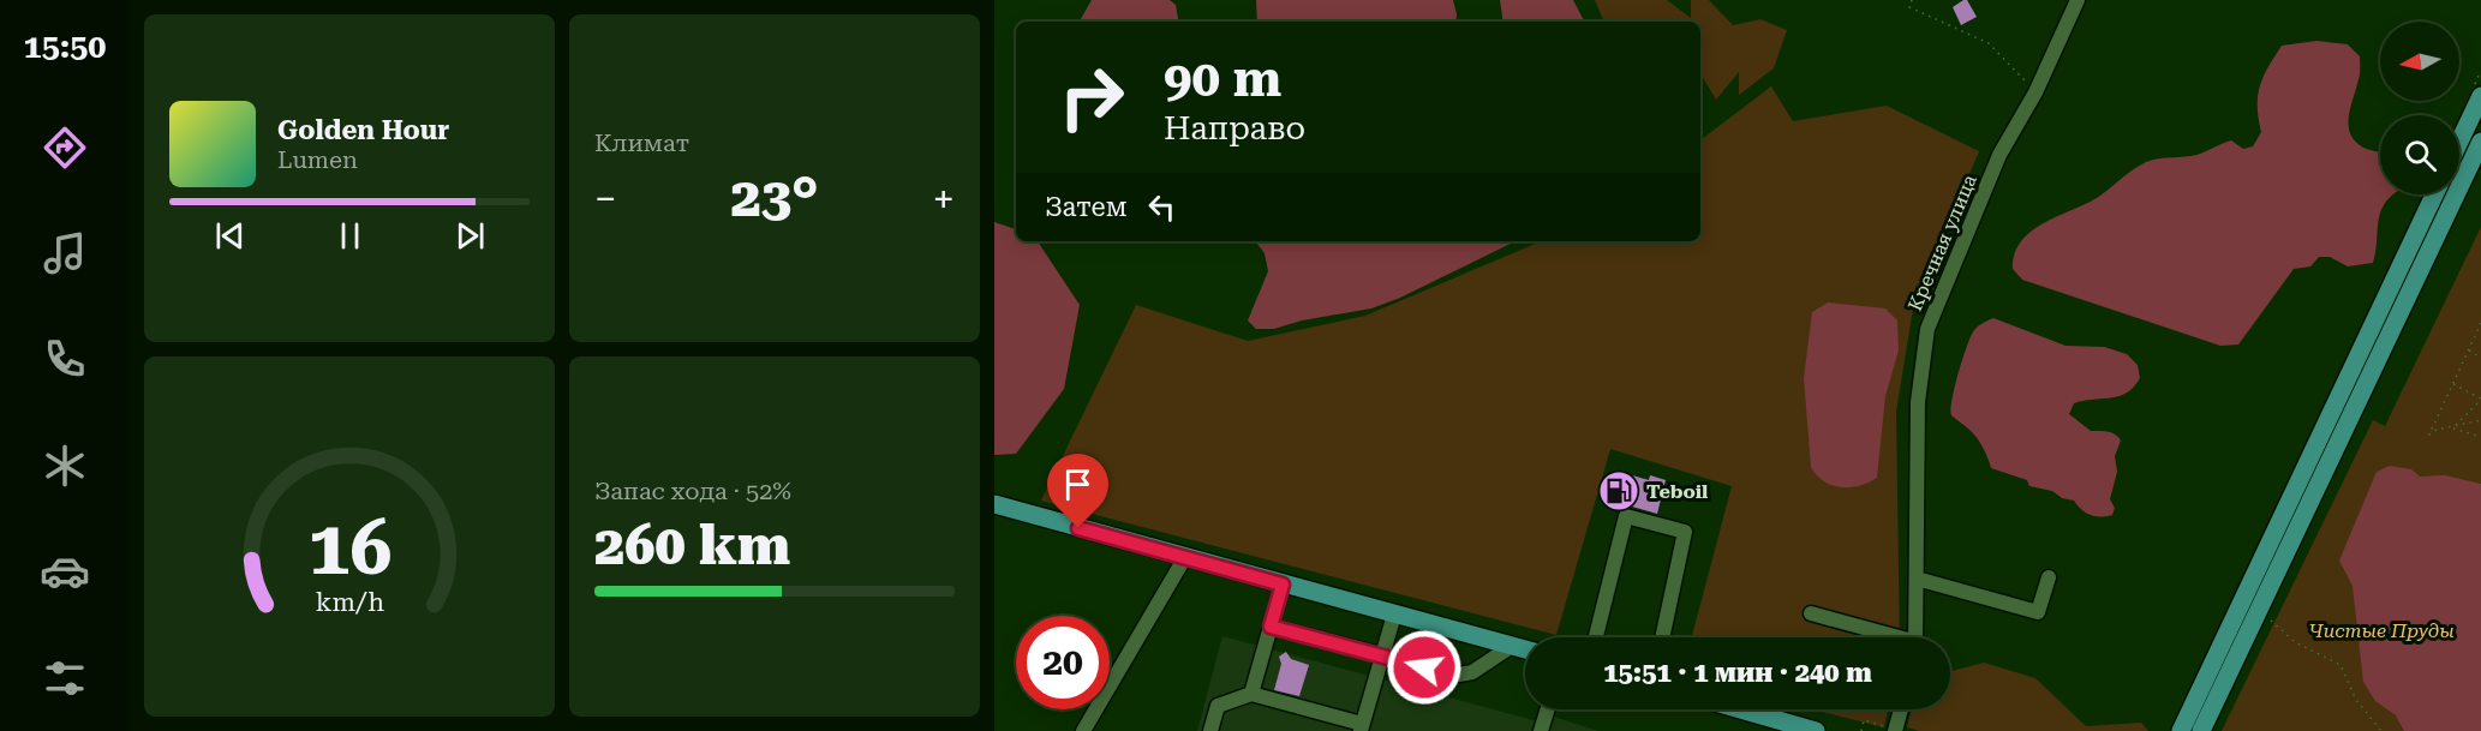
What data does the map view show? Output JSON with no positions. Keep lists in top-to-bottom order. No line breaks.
{"streets":{"street":["Кречная улица"]},"parks":["Чистые Пруды"],"places":{"fuel station":["Teboil"]},"north":"left","page":{"tabs":"15:50","tile":["Климат",["Запас хода · 52%","260 km"]],"turn":["90 m","Направо"],"song":["Golden Hour","Lumen"],"heat":["−","23°","+"],"then":"Затем","limit":"20","trip":"15:51 · 1 мин · 240 m","gauge":["16","km/h"]}}
